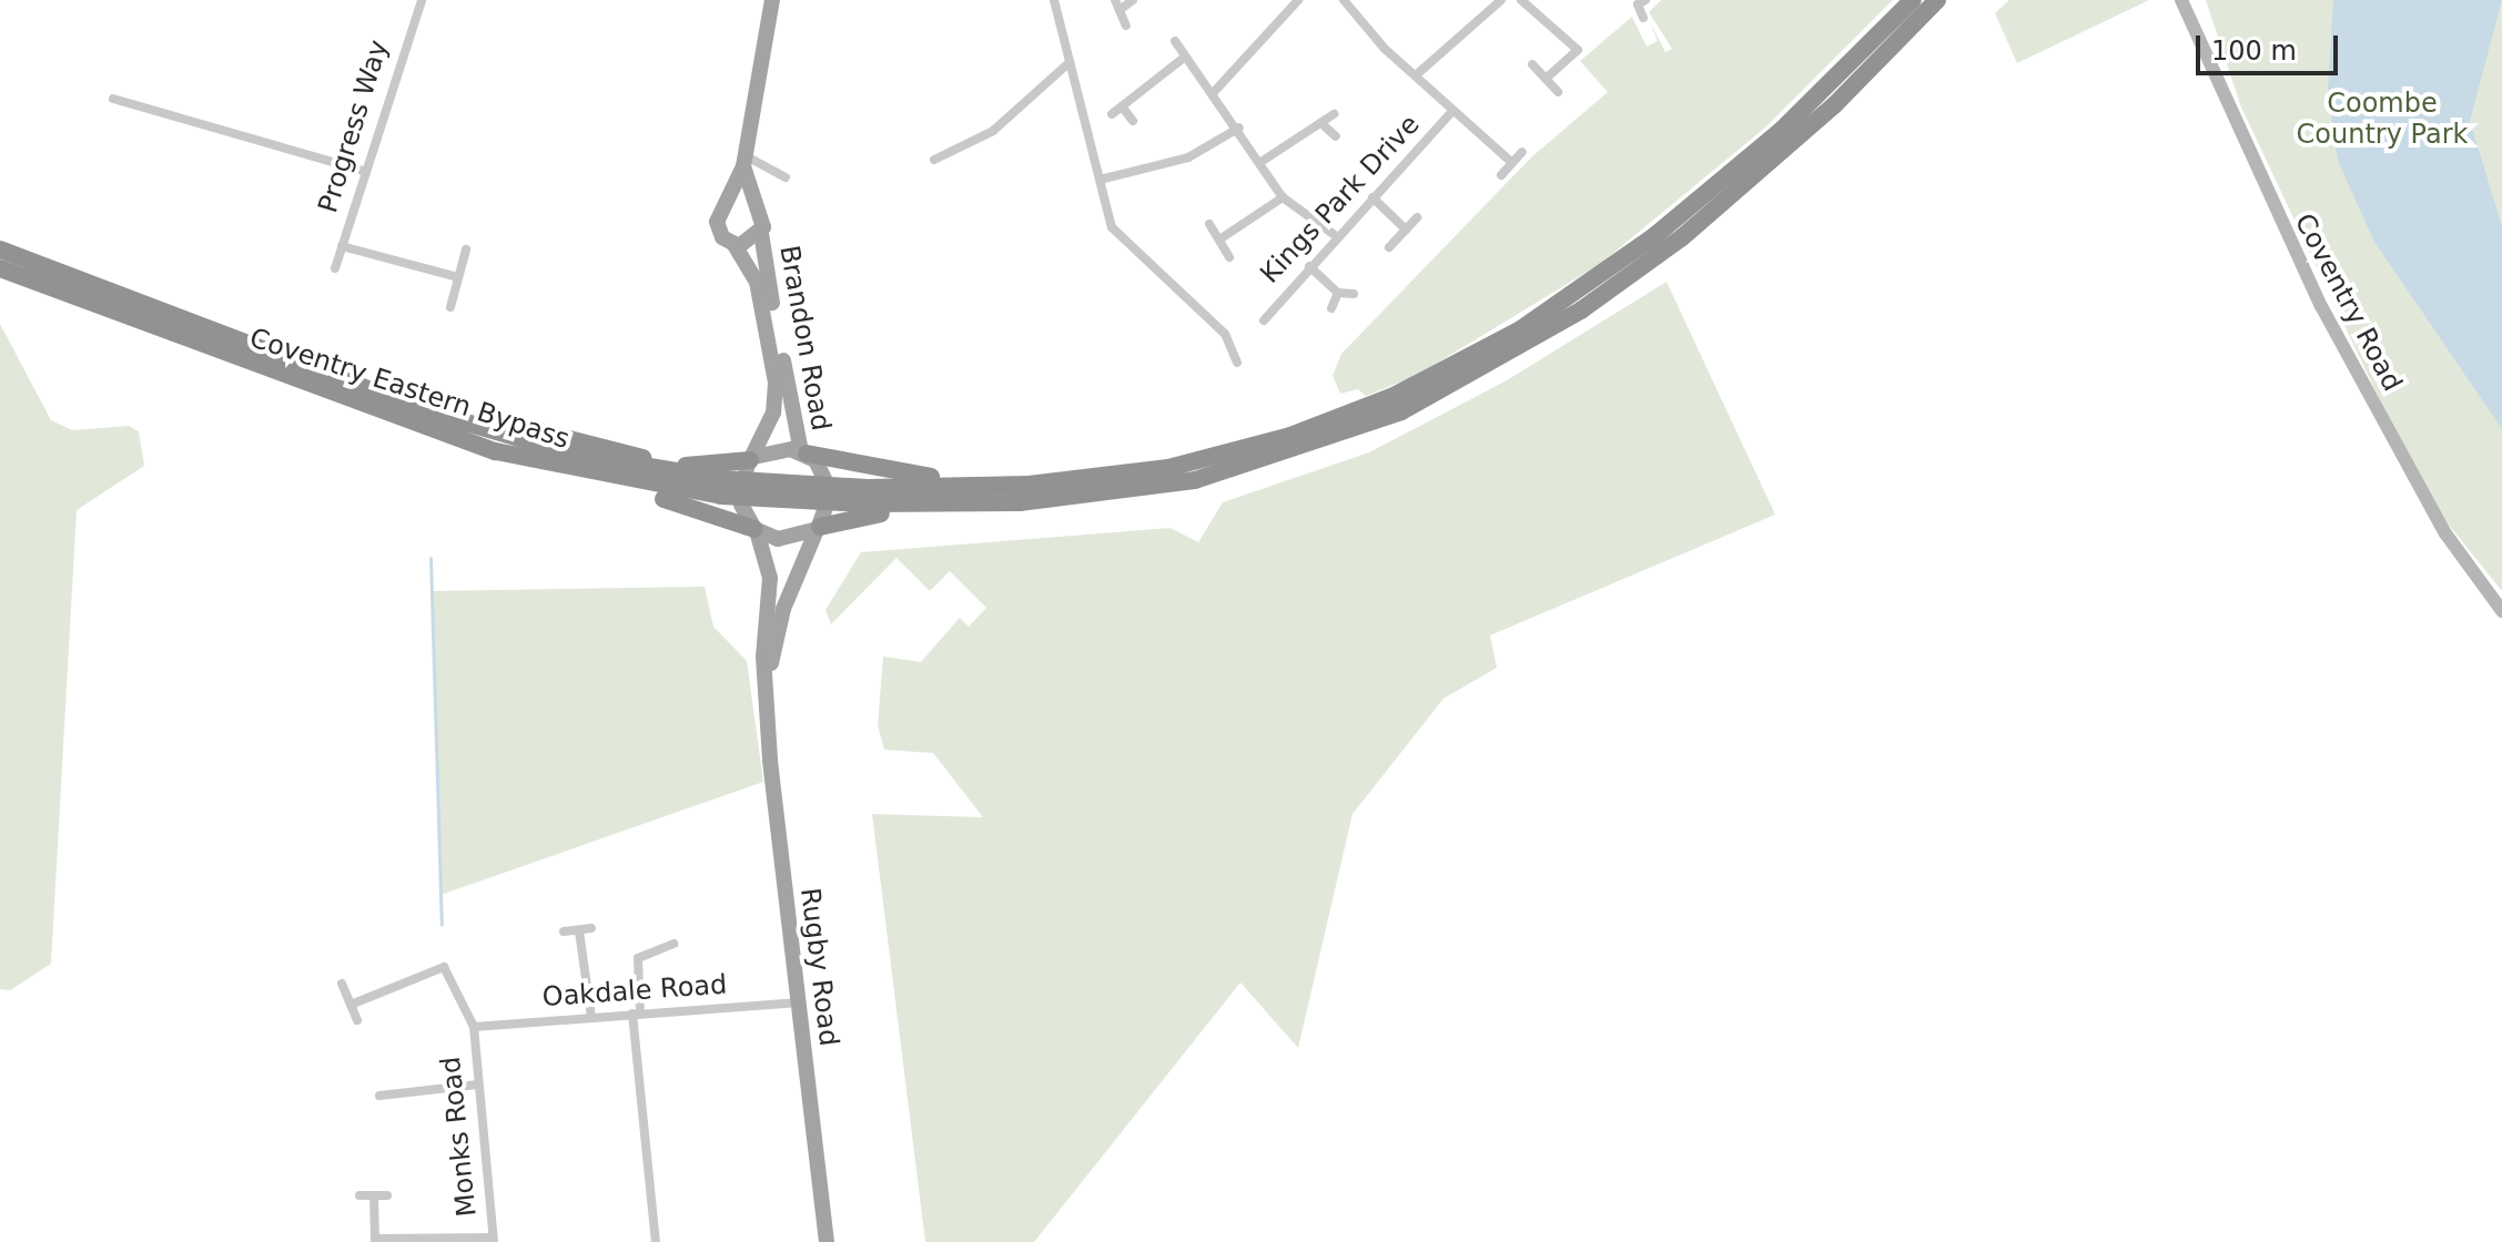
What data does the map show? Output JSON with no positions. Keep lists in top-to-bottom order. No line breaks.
{"streets":{"highway":["Coventry Eastern Bypass"],"main road":["Coventry Road","Brandon Road","Rugby Road"],"street":["Progress Way","Kings Park Drive","Oakdale Road","Monks Road"]},"crossings":[["Brandon Road","Rugby Road"],["Rugby Road","Oakdale Road"],["Oakdale Road","Monks Road"]],"parks":["Coombe Country Park"],"scale_bar":"100 m"}
